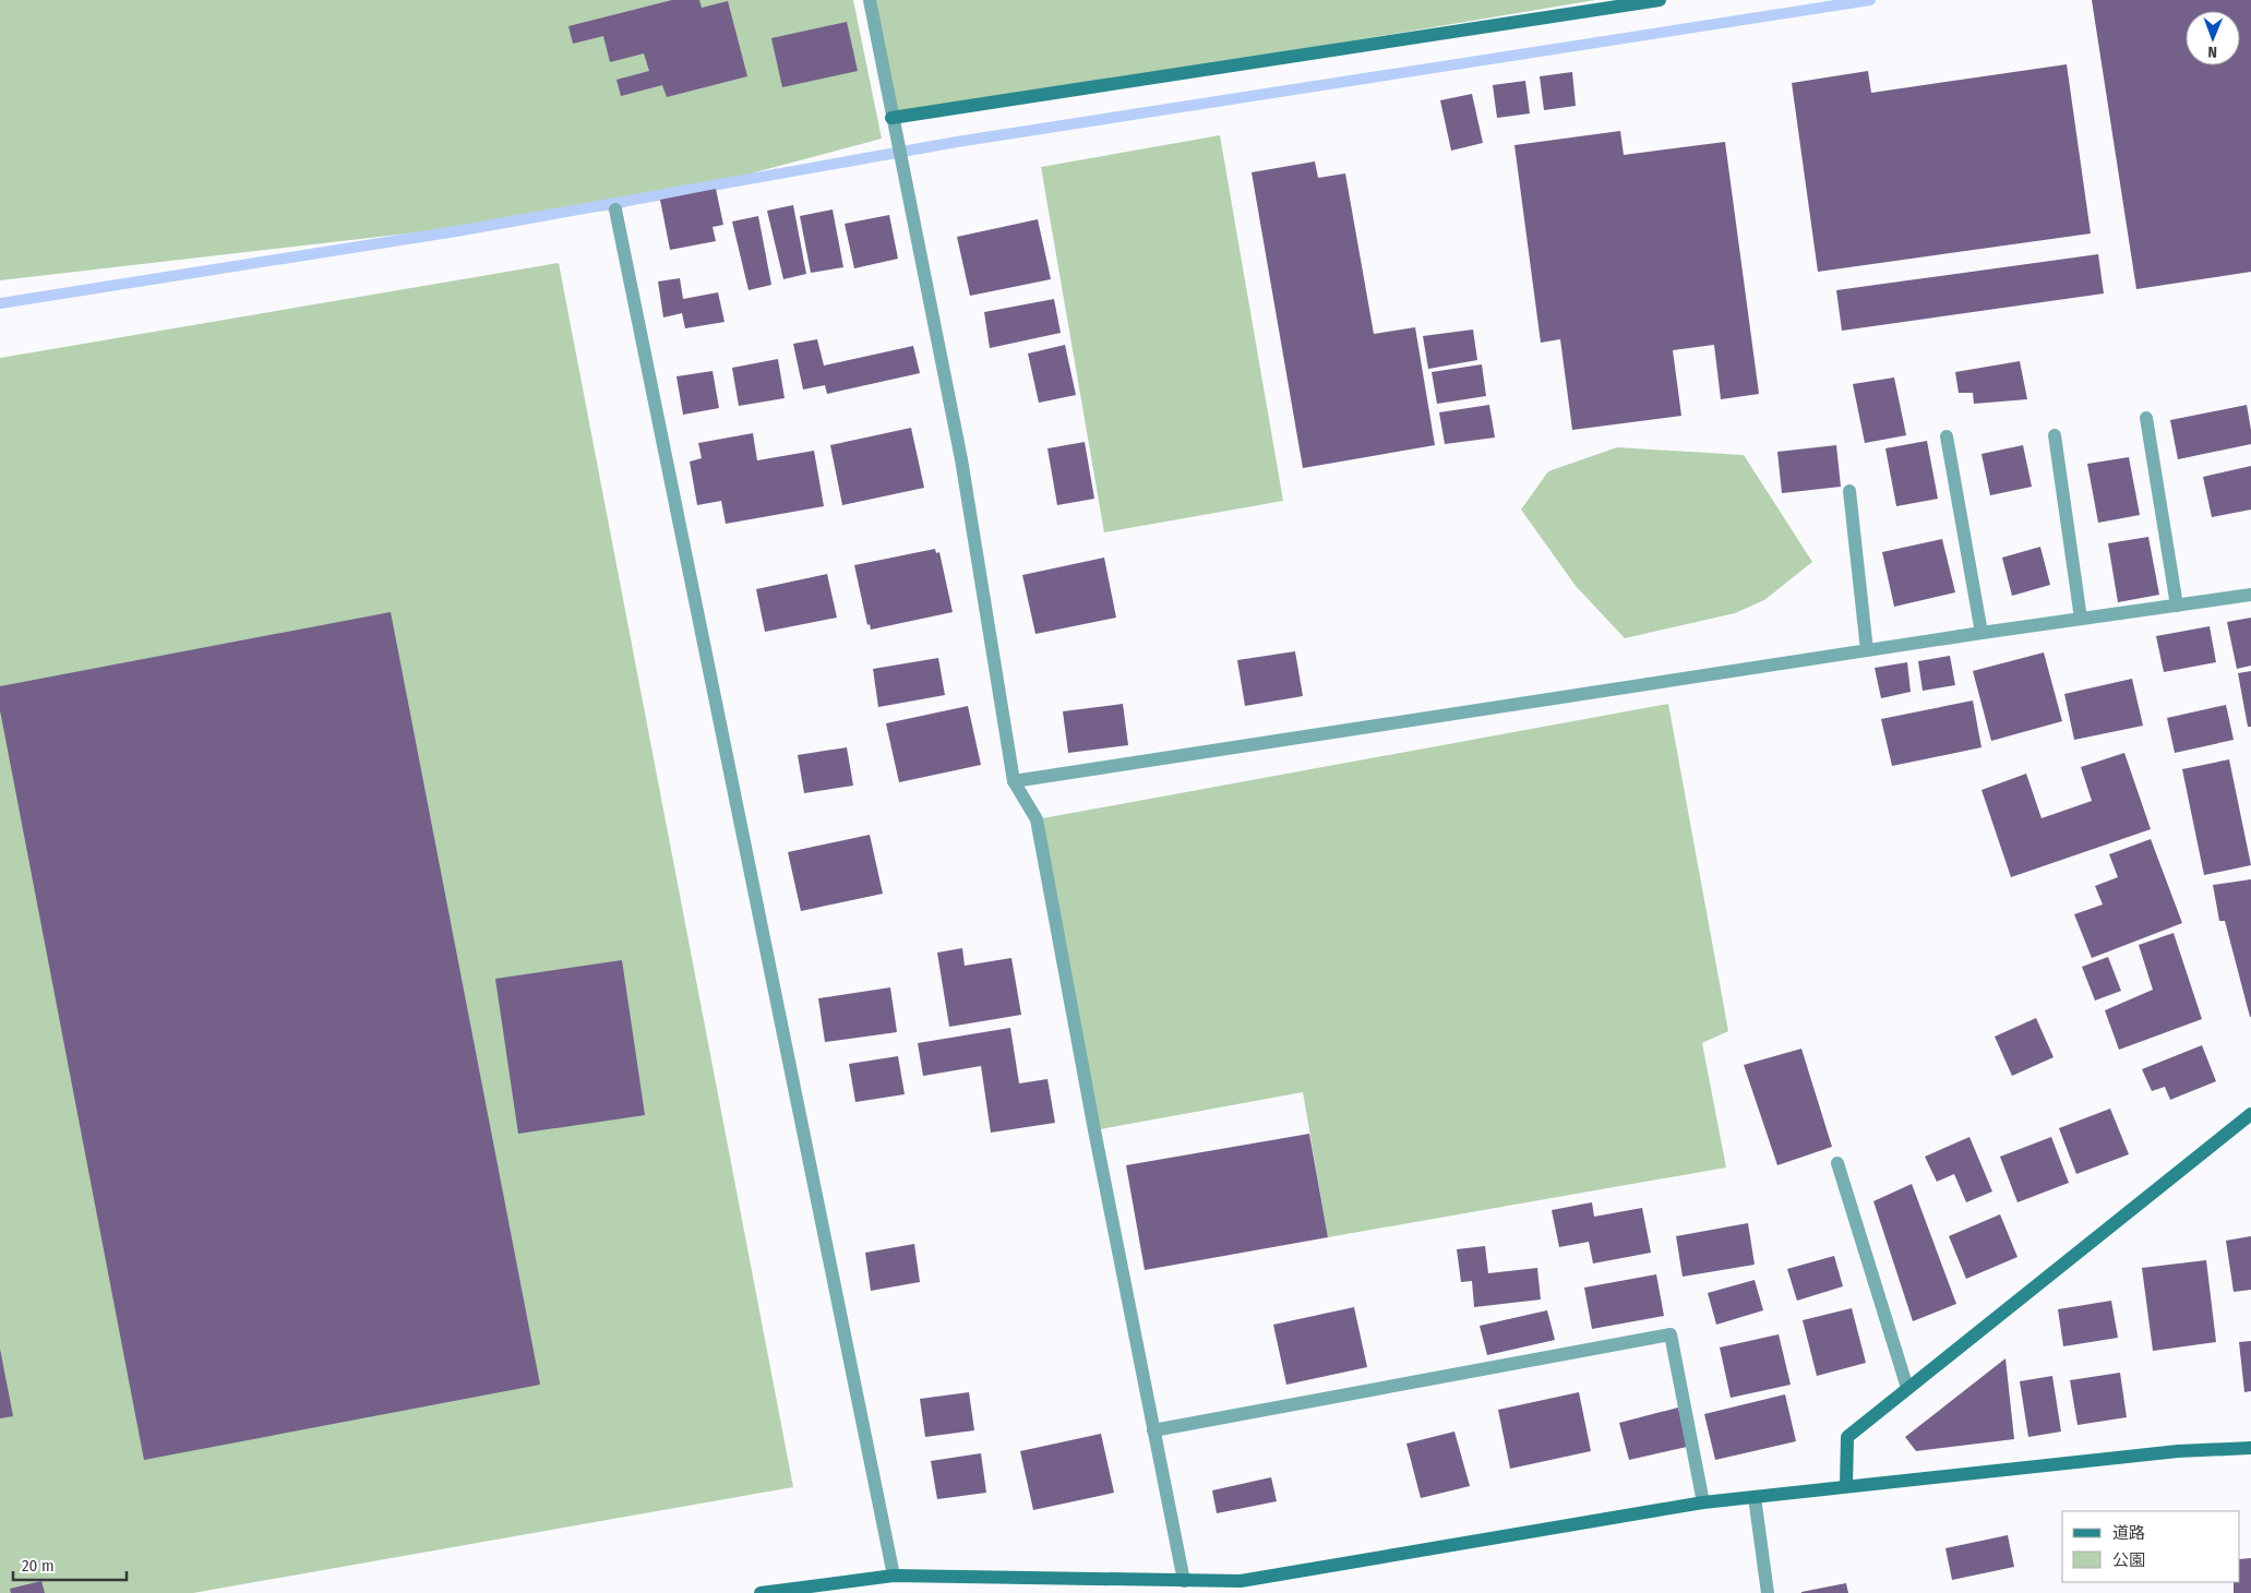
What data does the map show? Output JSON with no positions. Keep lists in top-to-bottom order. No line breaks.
{"legend":["道路","公園"],"scale_bar":"20 m","north":"bottom"}
